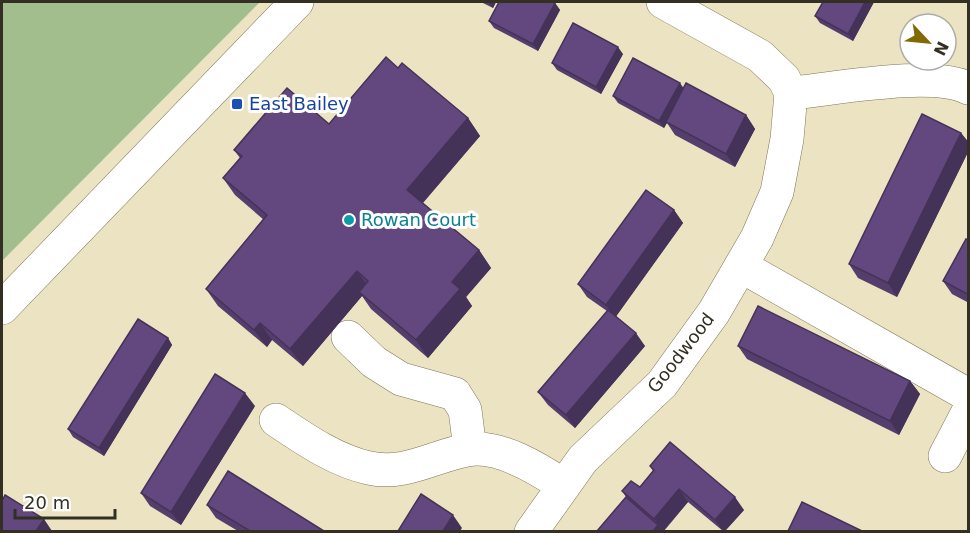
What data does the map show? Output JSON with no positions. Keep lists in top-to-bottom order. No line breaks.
{"streets":{"street":["Goodwood"]},"places":{"transit":["East Bailey"],"other":["Rowan Court"]},"scale_bar":"20 m","north":"bottom right"}
